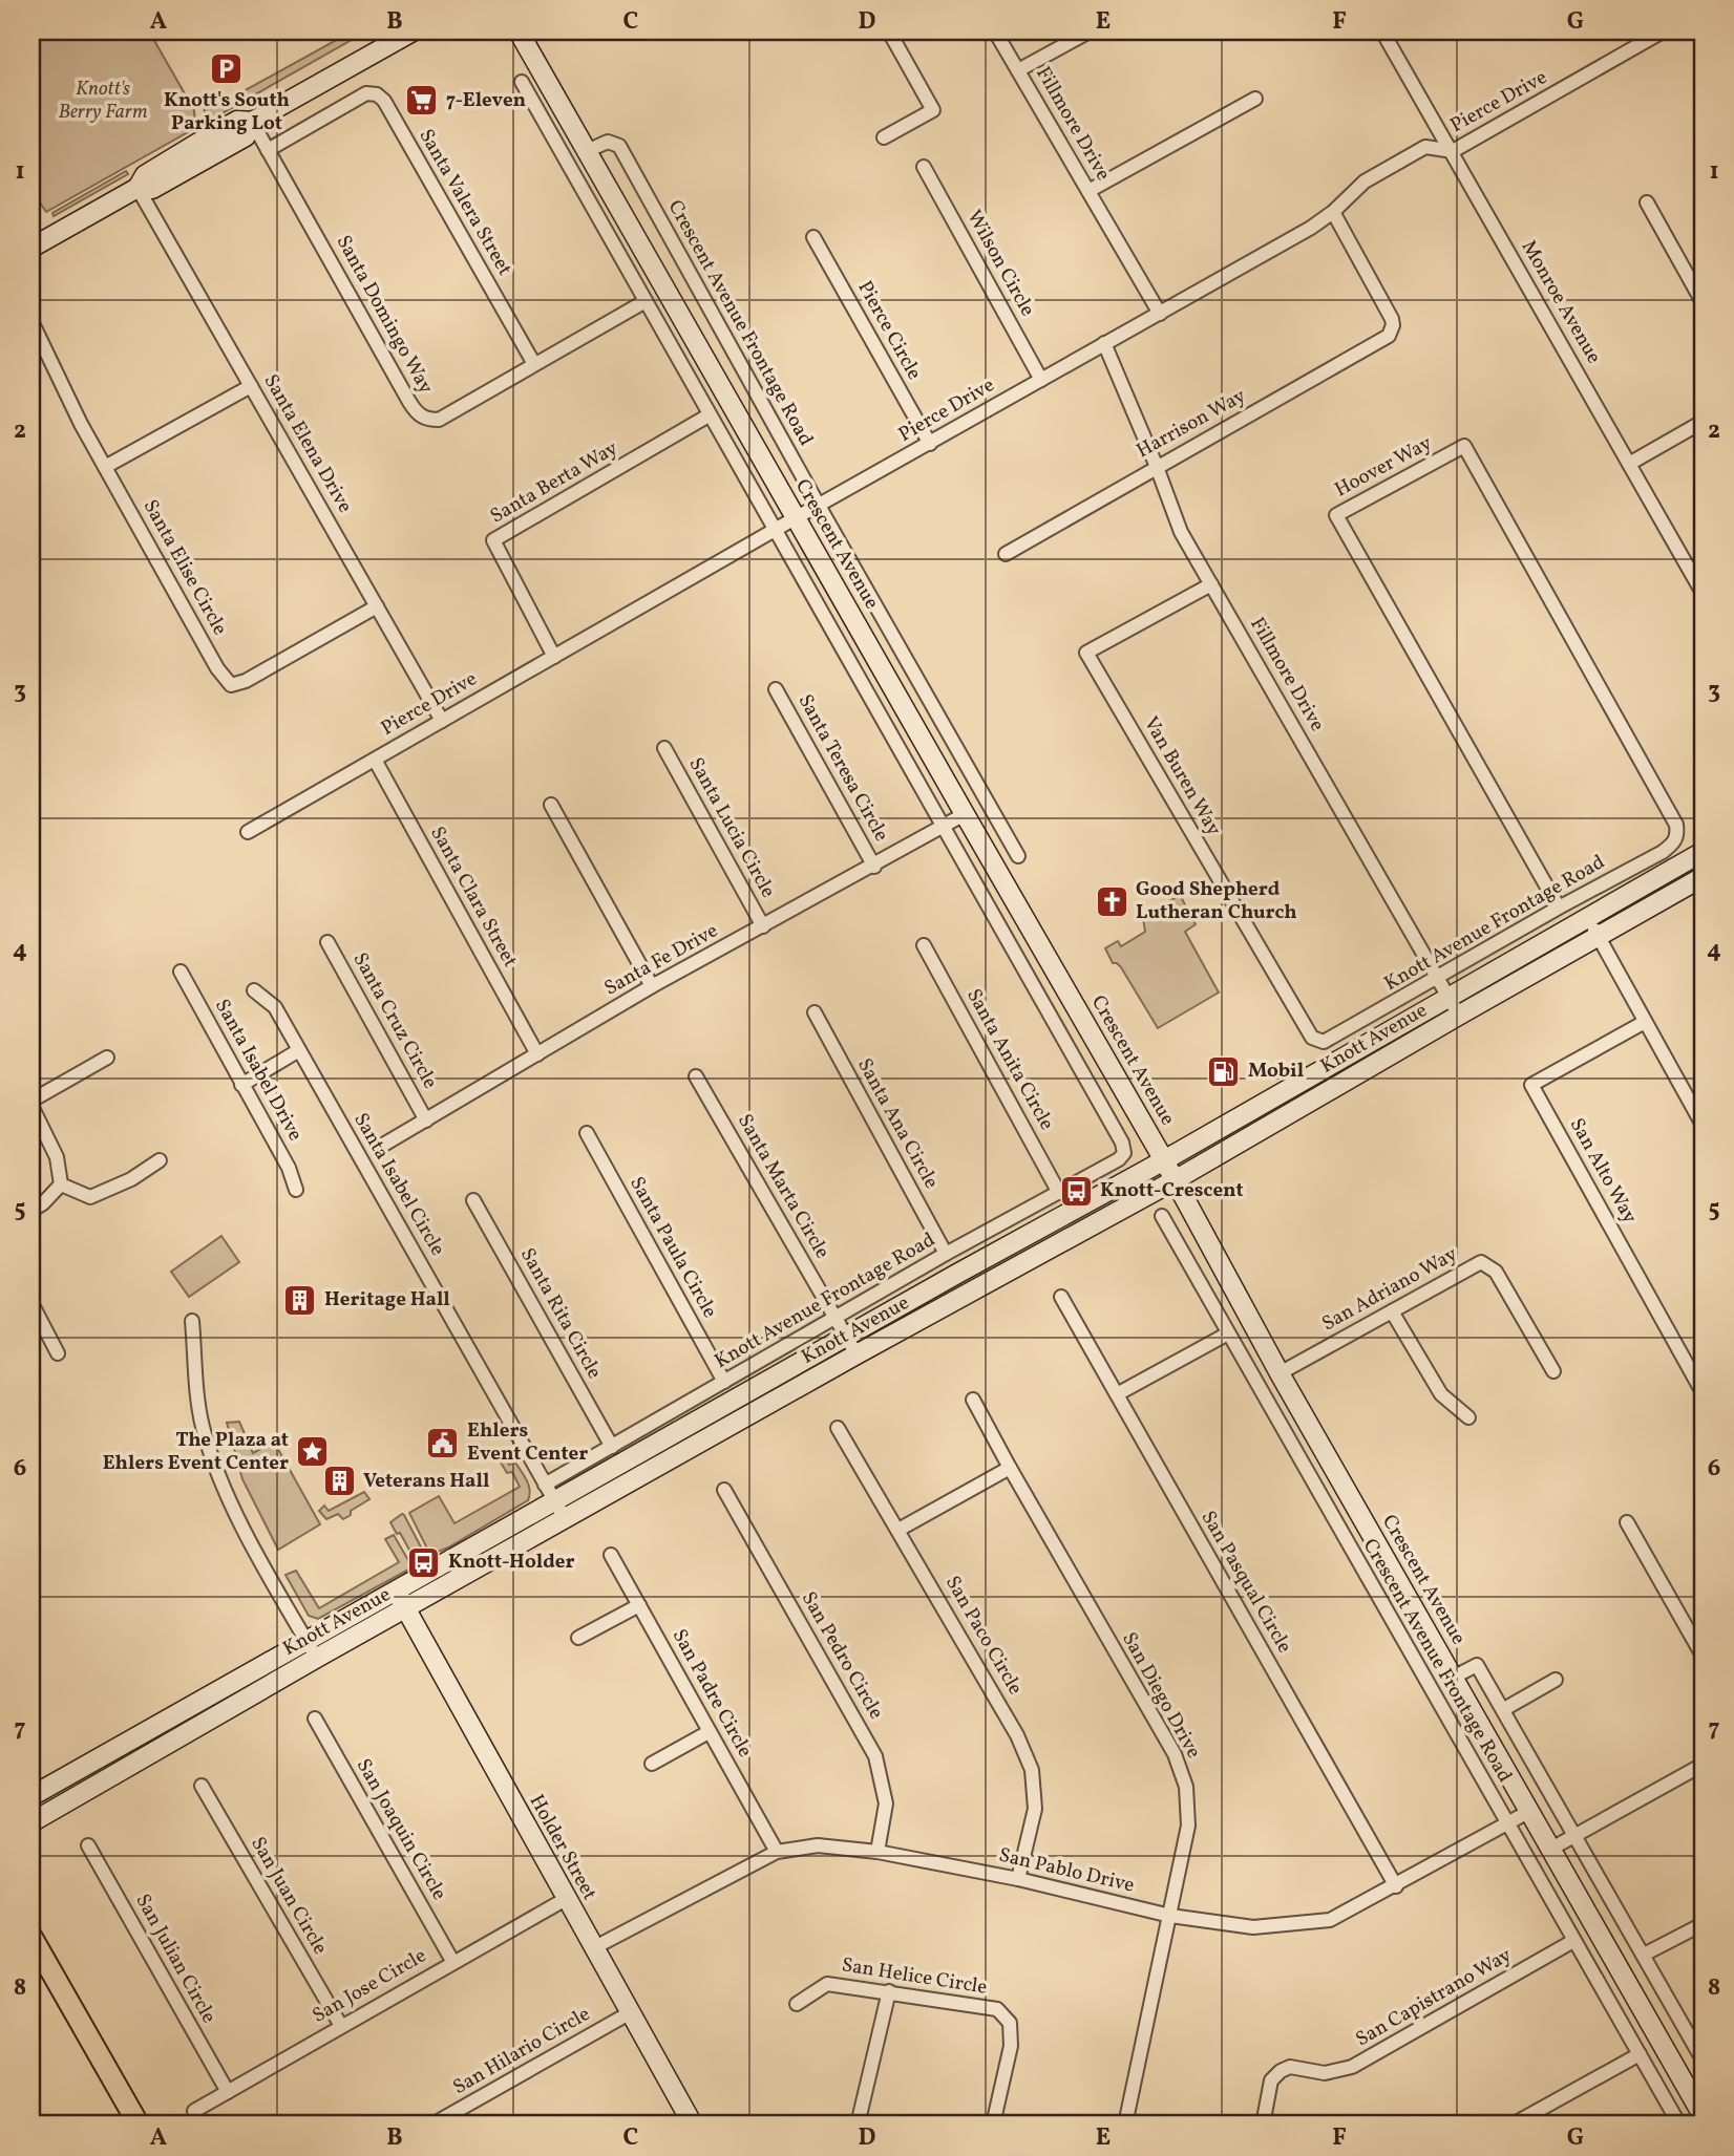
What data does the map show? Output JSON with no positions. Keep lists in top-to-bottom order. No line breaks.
{"streets":{"main road":["Crescent Avenue","Knott Avenue","Holder Street"],"street":["Pierce Drive","Fillmore Drive","Santa Valera Street","Wilson Circle","Monroe Avenue","Santa Domingo Way","Crescent Avenue Frontage Road","Pierce Circle","Harrison Way","Santa Elena Drive","Hoover Way","Santa Berta Way","Santa Elise Circle","Santa Teresa Circle","Van Buren Way","Santa Lucia Circle","Santa Clara Street","Knott Avenue Frontage Road","Santa Fe Drive","Santa Cruz Circle","Santa Anita Circle","Santa Isabel Drive","Santa Ana Circle","San Alto Way","Santa Isabel Circle","Santa Marta Circle","Santa Paula Circle","San Adriano Way","Santa Rita Circle","San Pasqual Circle","San Paco Circle","San Pedro Circle","San Padre Circle","San Diego Drive","San Joaquin Circle","San Pablo Drive","San Juan Circle","San Julian Circle","San Helice Circle","San Jose Circle","San Capistrano Way","San Hilario Circle"]},"crossings":[["Pierce Drive","Fillmore Drive"],["Pierce Drive","Wilson Circle"],["Pierce Drive","Monroe Avenue"],["Pierce Drive","Crescent Avenue Frontage Road"],["Pierce Drive","Pierce Circle"],["Pierce Drive","Harrison Way"],["Pierce Drive","Santa Elena Drive"],["Pierce Drive","Santa Berta Way"],["Pierce Drive","Crescent Avenue"],["Pierce Drive","Santa Clara Street"],["Fillmore Drive","Harrison Way"],["Fillmore Drive","Van Buren Way"],["Fillmore Drive","Knott Avenue Frontage Road"],["Fillmore Drive","Knott Avenue"],["Santa Valera Street","Santa Domingo Way"],["Crescent Avenue Frontage Road","Crescent Avenue"],["Crescent Avenue Frontage Road","San Pablo Drive"],["Crescent Avenue Frontage Road","San Capistrano Way"],["Santa Elena Drive","Santa Elise Circle"],["Hoover Way","Knott Avenue Frontage Road"],["Crescent Avenue","Santa Fe Drive"],["Crescent Avenue","Knott Avenue"],["Crescent Avenue","San Adriano Way"],["Crescent Avenue","San Pablo Drive"],["Santa Teresa Circle","Santa Fe Drive"],["Van Buren Way","Knott Avenue Frontage Road"],["Santa Lucia Circle","Santa Fe Drive"],["Santa Clara Street","Santa Fe Drive"],["Knott Avenue Frontage Road","Santa Fe Drive"],["Knott Avenue Frontage Road","Knott Avenue"],["Knott Avenue Frontage Road","Santa Anita Circle"],["Knott Avenue Frontage Road","Santa Ana Circle"],["Knott Avenue Frontage Road","Santa Isabel Circle"],["Knott Avenue Frontage Road","Santa Marta Circle"],["Knott Avenue Frontage Road","Santa Paula Circle"],["Knott Avenue Frontage Road","Santa Rita Circle"],["Santa Fe Drive","Santa Cruz Circle"],["Knott Avenue","Santa Isabel Circle"],["Knott Avenue","Santa Marta Circle"],["Knott Avenue","Holder Street"],["San Pasqual Circle","San Pablo Drive"],["San Paco Circle","San Pablo Drive"],["San Pedro Circle","San Pablo Drive"],["San Padre Circle","San Pablo Drive"],["San Diego Drive","San Pablo Drive"],["San Joaquin Circle","San Jose Circle"],["Holder Street","San Pablo Drive"],["Holder Street","San Jose Circle"],["Holder Street","San Hilario Circle"],["San Juan Circle","San Jose Circle"],["San Julian Circle","San Jose Circle"]],"parks":["Knott's Berry Farm"],"places":{"parking":["Knott's South Parking Lot"],"supermarket":["7-Eleven"],"church":["Good Shepherd Lutheran Church"],"fuel station":["Mobil"],"bus stop":["Knott-Crescent","Knott-Holder"],"building":["Heritage Hall","Veterans Hall"],"public building":["Ehlers Event Center"],"place":["The Plaza at Ehlers Event Center"]},"grid":{"columns":["A","B","C","D","E","F","G"],"rows":["1","2","3","4","5","6","7","8"]}}
